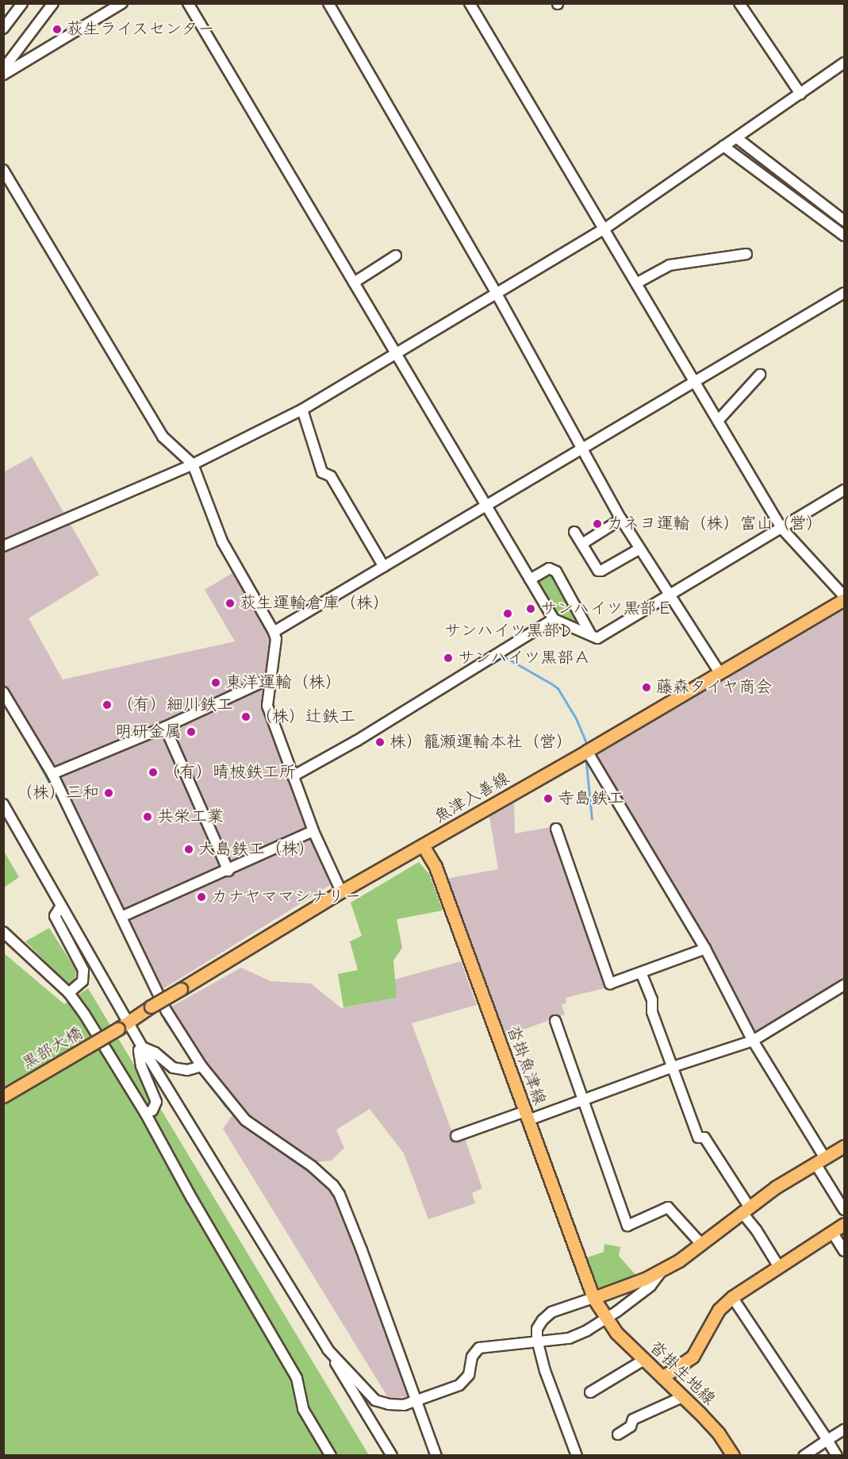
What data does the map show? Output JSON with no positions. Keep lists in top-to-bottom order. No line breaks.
{"streets":{"main road":["魚津入善線","黒部大橋","沓掛魚津線","沓掛生地線"]},"crossings":[["魚津入善線","黒部大橋"],["魚津入善線","沓掛魚津線"],["沓掛魚津線","沓掛生地線"]],"places":["荻生ライスセンター","カネヨ運輸（株）富山（営）","荻生運輸倉庫（株）","サンハイツ黒部Ｅ","サンハイツ黒部D","サンハイツ黒部Ａ","東洋運輸（株）","藤森タイヤ商会","（有）細川鉄工","（株）辻鉄工","明研金属","株）籠瀬運輸本社（営）","（有）晴柀鉄工所","（株）三和","寺島鉄工","共栄工業","大島鉄工（株）","カナヤママシナリー"]}
